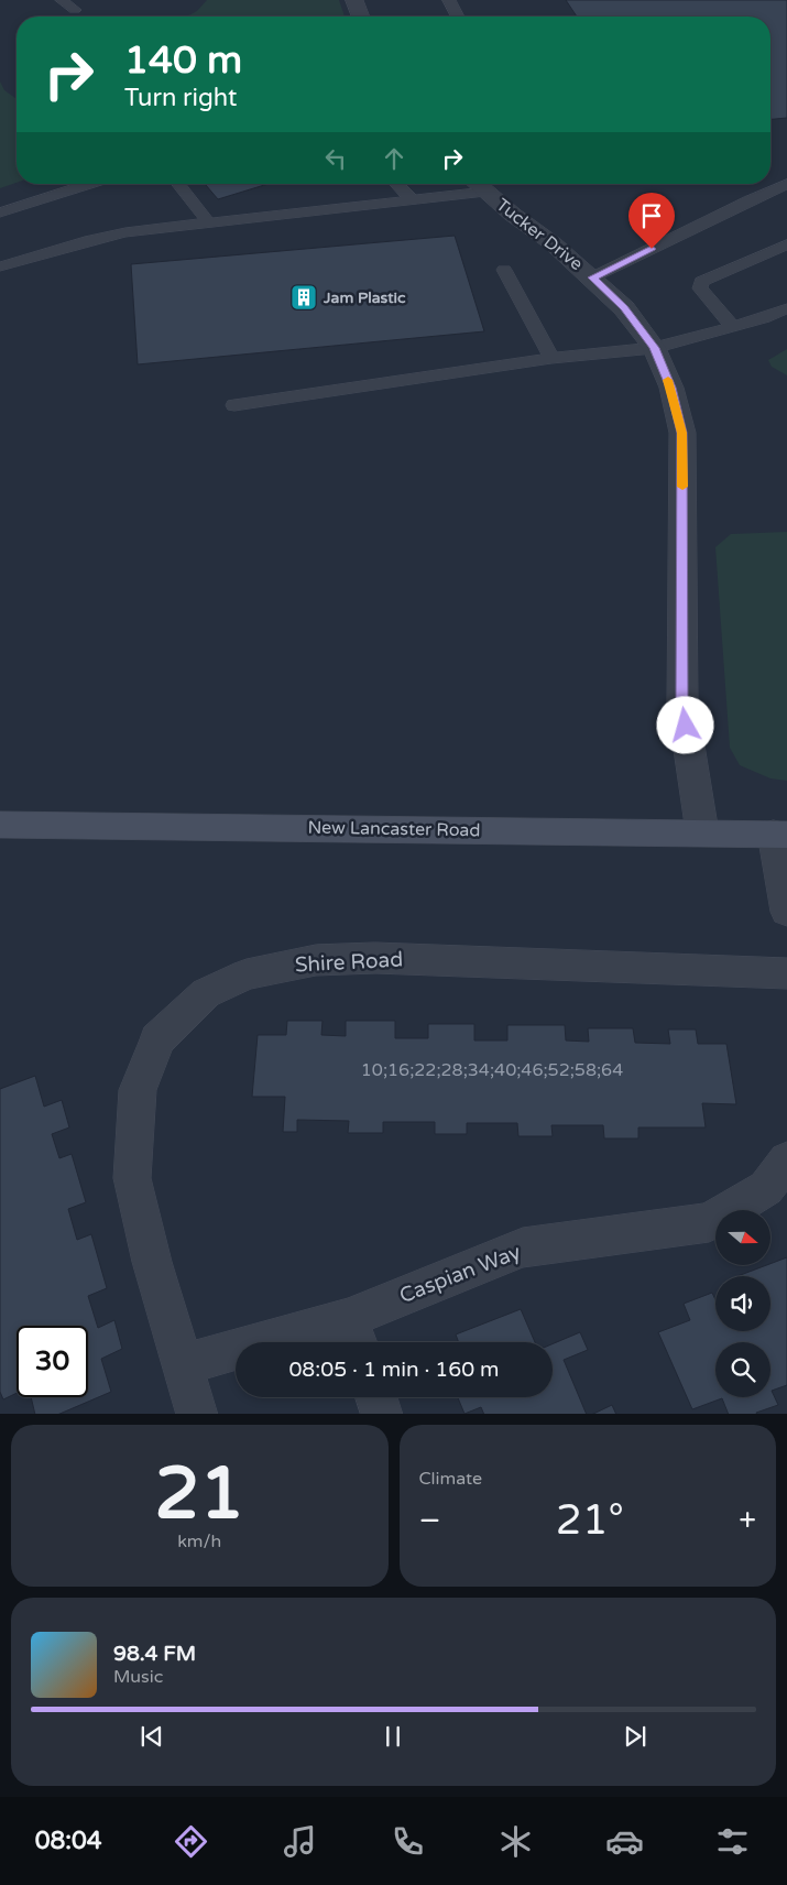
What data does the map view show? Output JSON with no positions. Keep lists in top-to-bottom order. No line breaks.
{"streets":{"main road":["New Lancaster Road"],"street":["Tucker Drive","Shire Road","Caspian Way"]},"crossings":[["Tucker Drive","New Lancaster Road"],["Shire Road","Caspian Way"]],"places":{"building":["Jam Plastic"]},"house_numbers":["10;16;22;28;34;40;46;52;58;64"],"north":"right","page":{"turn":["140 m","Turn right"],"limit":"30","trip":"08:05 · 1 min · 160 m","tile":[["21","km/h"],"Climate"],"heat":["−","21°","+"],"song":["98.4 FM","Music"],"tabs":"08:04"}}
